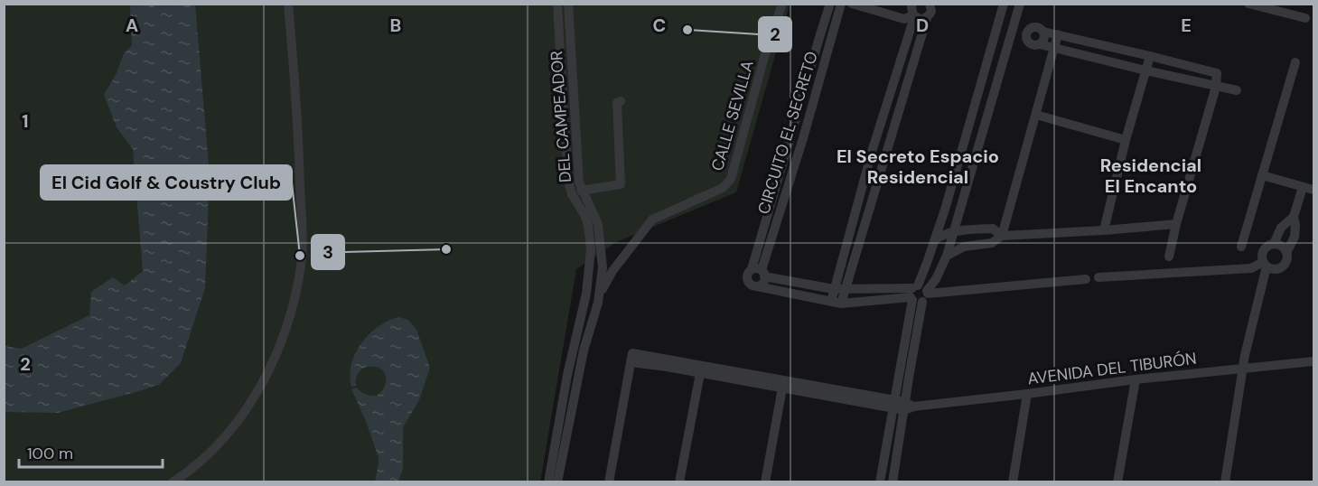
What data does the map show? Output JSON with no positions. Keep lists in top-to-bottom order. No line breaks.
{"streets":{"street":["CALLE SEVILLA","DEL CAMPEADOR","CIRCUITO EL SECRETO","AVENIDA DEL TIBURÓN"]},"crossings":[["CALLE SEVILLA","DEL CAMPEADOR"]],"districts":["El Secreto Espacio Residencial","Residencial El Encanto"],"places":["2","3","El Cid Golf & Coustry Club"],"scale_bar":"100 m","grid":{"columns":["A","B","C","D","E"],"rows":["1","2"]}}
